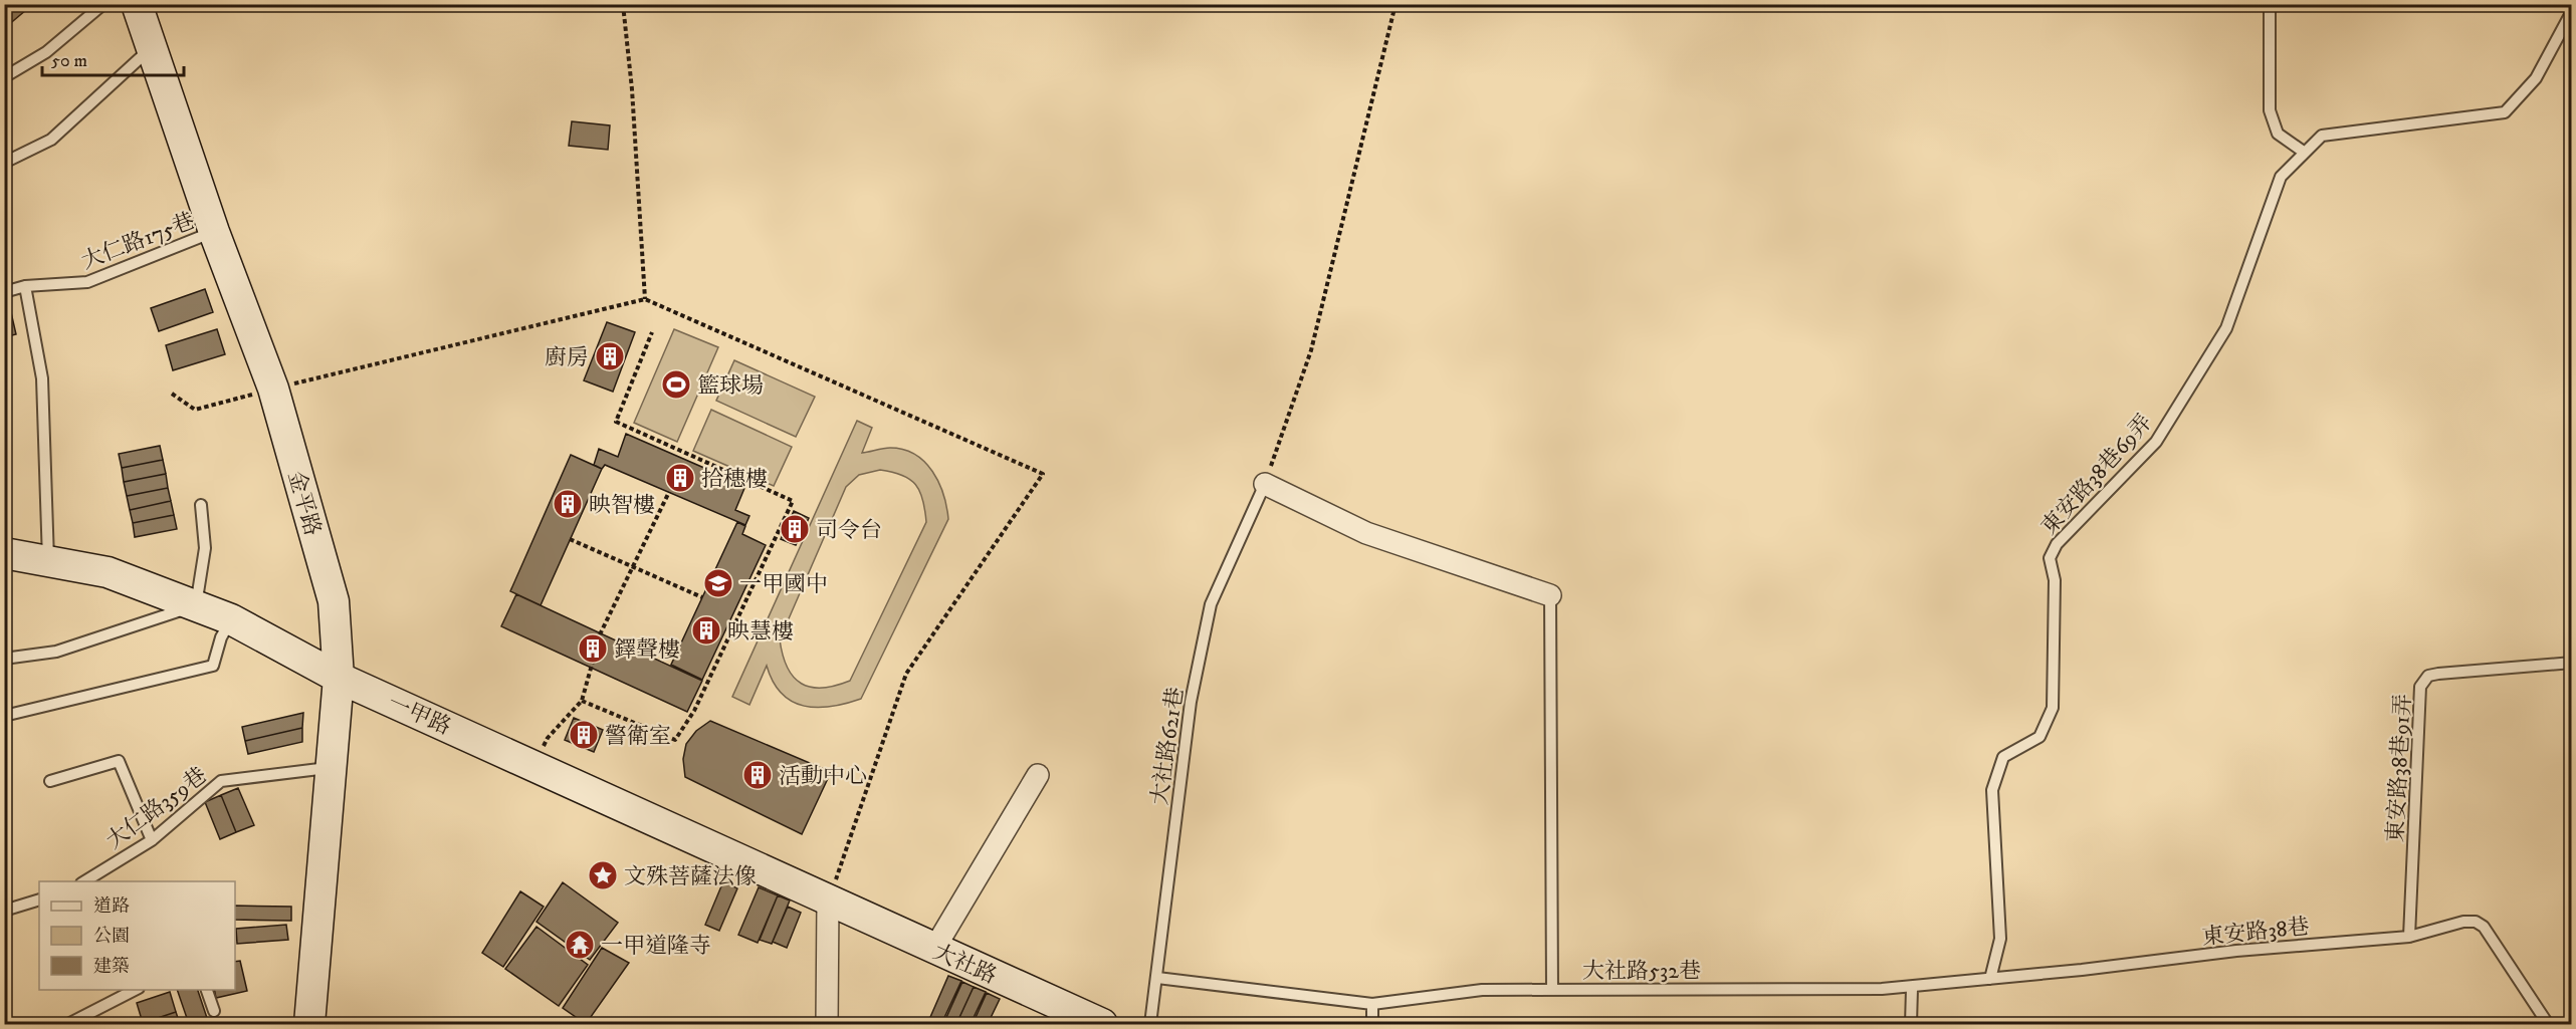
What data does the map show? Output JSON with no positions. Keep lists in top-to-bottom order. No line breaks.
{"streets":{"street":["金平路","一甲路","大社路"],"lane":["大仁路175巷","東安路38巷69弄","大社路621巷","東安路38巷91弄","大仁路359巷","東安路38巷","大社路532巷"]},"crossings":[["大仁路175巷","金平路"],["東安路38巷69弄","東安路38巷"],["金平路","一甲路"],["金平路","大仁路359巷"],["一甲路","大社路"],["大社路621巷","大社路532巷"],["東安路38巷91弄","東安路38巷"],["東安路38巷","大社路532巷"]],"places":{"building":["廚房","拾穗樓","映智樓","司令台","映慧樓","鐸聲樓","警衛室","活動中心"],"sports":["籃球場"],"school or university":["一甲國中"],"place":["文殊菩薩法像"],"temple":["一甲道隆寺"]},"legend":["道路","公園","建築"],"scale_bar":"50 m"}
